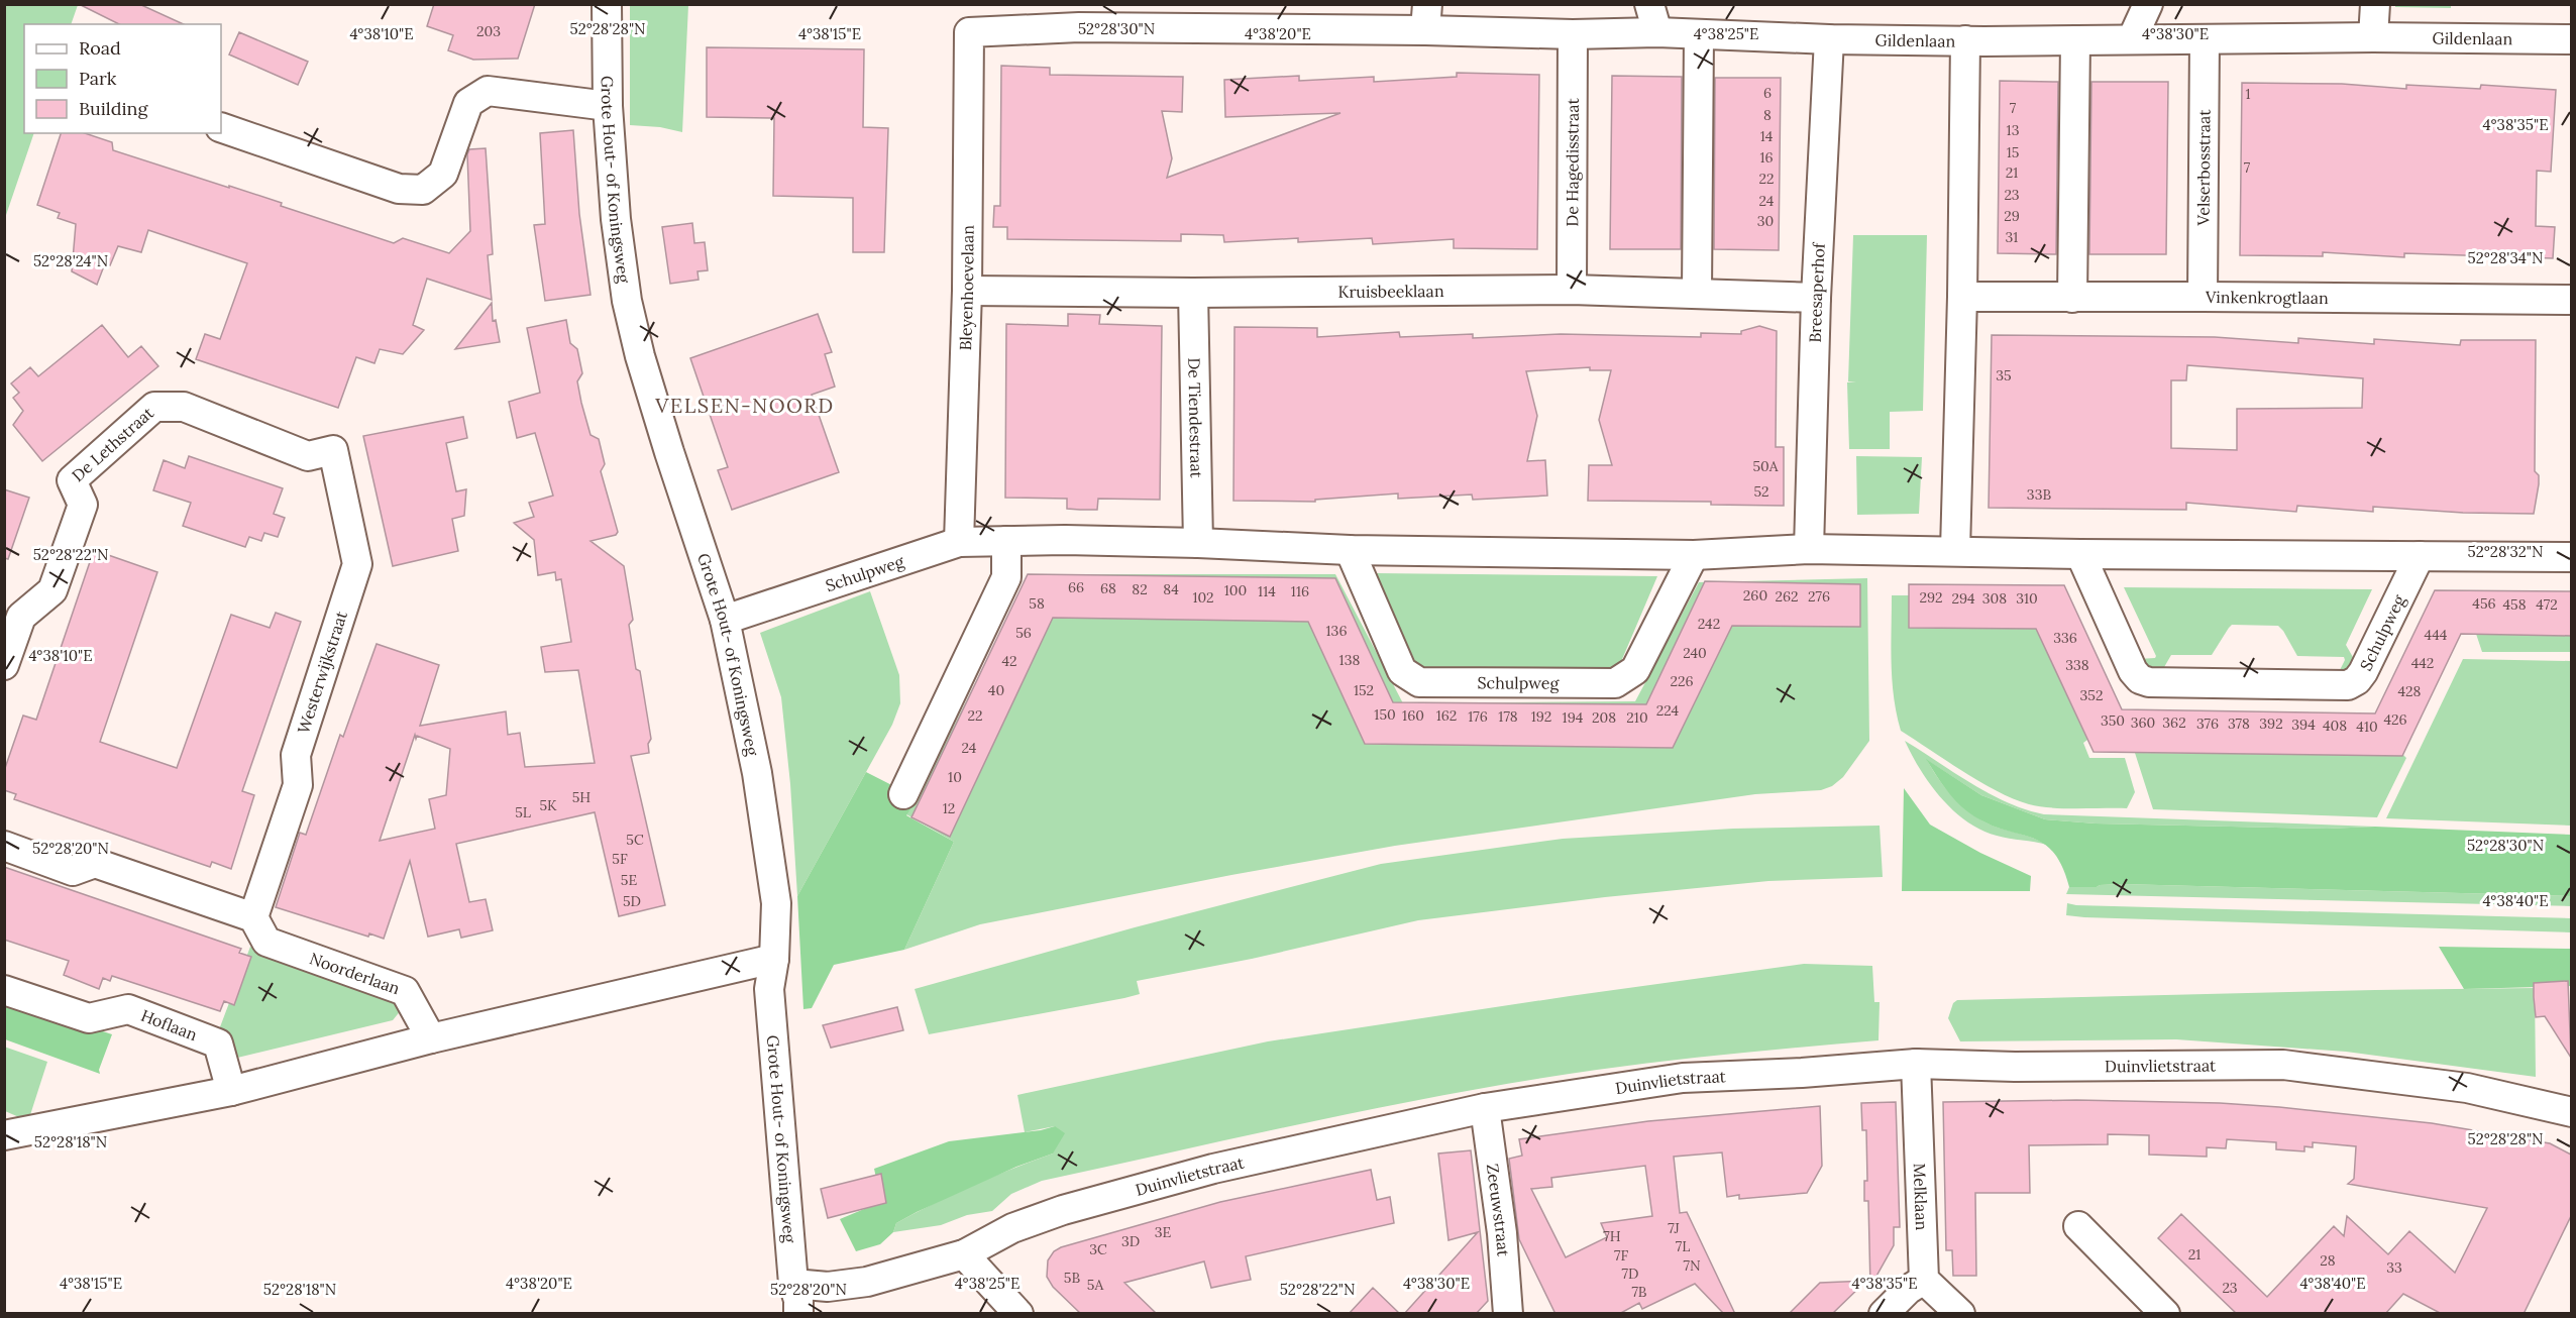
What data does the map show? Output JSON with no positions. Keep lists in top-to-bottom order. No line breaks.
{"streets":{"street":["Gildenlaan","De Hagedisstraat","Velserbosstraat","Grote Hout- of Koningsweg","Bleyenhoevelaan","Kruisbeeklaan","Breesaperhof","Vinkenkrogtlaan","De Tiendestraat","De Lethstraat","Schulpweg","Westerwijkstraat","Noorderlaan","Hoflaan","Duinvlietstraat","Melklaan","Zeeuwstraat"]},"crossings":[["Gildenlaan","De Hagedisstraat"],["Gildenlaan","Velserbosstraat"],["Gildenlaan","Bleyenhoevelaan"],["Gildenlaan","Breesaperhof"],["De Hagedisstraat","Kruisbeeklaan"],["Velserbosstraat","Vinkenkrogtlaan"],["Grote Hout- of Koningsweg","Schulpweg"],["Grote Hout- of Koningsweg","Duinvlietstraat"],["Bleyenhoevelaan","Kruisbeeklaan"],["Bleyenhoevelaan","Schulpweg"],["Kruisbeeklaan","Breesaperhof"],["Kruisbeeklaan","De Tiendestraat"],["Breesaperhof","Schulpweg"],["De Tiendestraat","Schulpweg"],["De Lethstraat","Westerwijkstraat"],["Westerwijkstraat","Noorderlaan"],["Duinvlietstraat","Melklaan"],["Duinvlietstraat","Zeeuwstraat"]],"districts":["VELSEN-NOORD"],"house_numbers":["203","6","1","7","8","13","14","15","16","7","21","22","23","24","29","30","31","35","50A","52","33B","66","68","82","84","100","114","116","260","262","276","102","292","294","308","310","58","456","458","472","242","136","56","444","336","240","138","42","442","338","226","40","152","428","352","224","150","22","160","162","176","178","192","194","208","210","426","350","360","362","376","378","392","394","408","410","24","10","5H","5K","12","5L","5C","5F","5E","5D","7J","3E","7H","3D","7L","3C","21","7F","28","7N","33","7D","5B","5A","23","7B"],"legend":["Road","Park","Building"],"coordinates":["52°28'28\"N","52°28'30\"N","4°38'10\"E","4°38'15\"E","4°38'20\"E","4°38'25\"E","4°38'30\"E","4°38'35\"E","52°28'34\"N","52°28'24\"N","52°28'32\"N","52°28'22\"N","52°28'20\"N","4°38'40\"E","52°28'18\"N"]}
